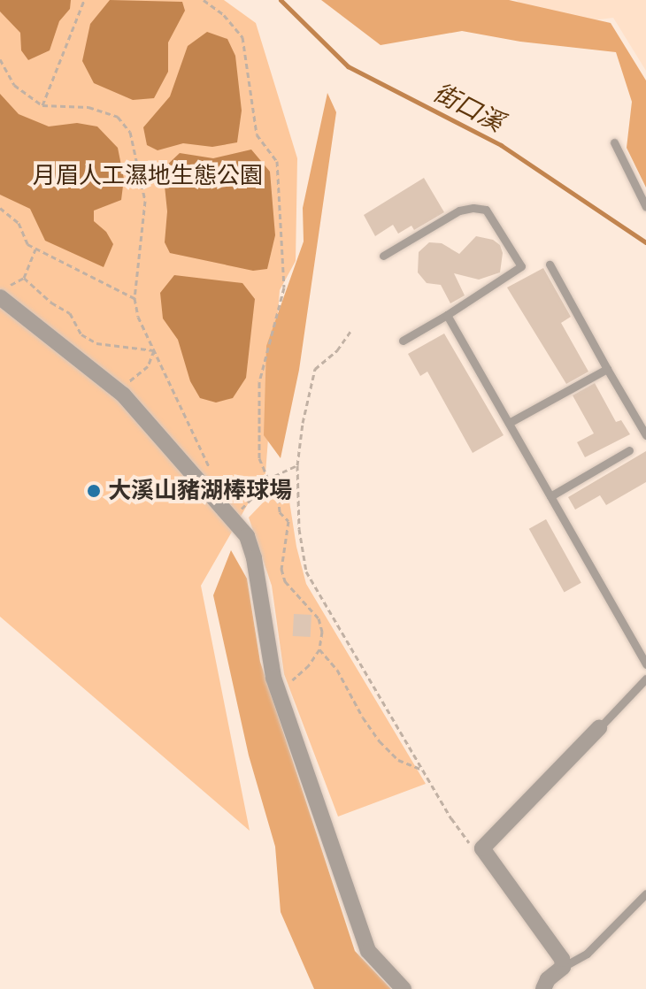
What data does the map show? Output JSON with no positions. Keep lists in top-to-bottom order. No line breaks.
{"water":["街口溪"],"parks":["月眉人工濕地生態公園"],"places":["大溪山豬湖棒球場"]}
